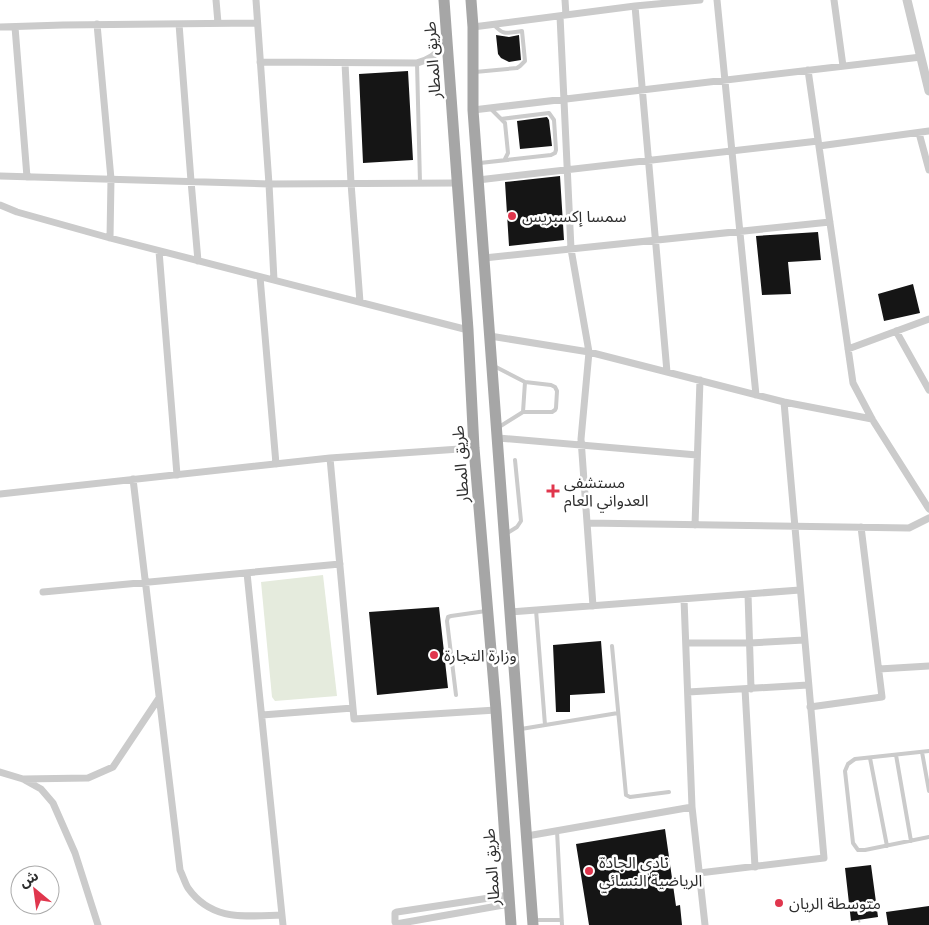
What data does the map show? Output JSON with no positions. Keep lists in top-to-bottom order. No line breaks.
{"streets":{"main road":["طريق المطار"]},"places":{"other":["سمسا إكسبريس","وزارة التجارة","نادي الجادة الرياضية النسائي","متوسطة الريان"],"health":["مستشفى العدواني العام"]},"north":"top left"}
